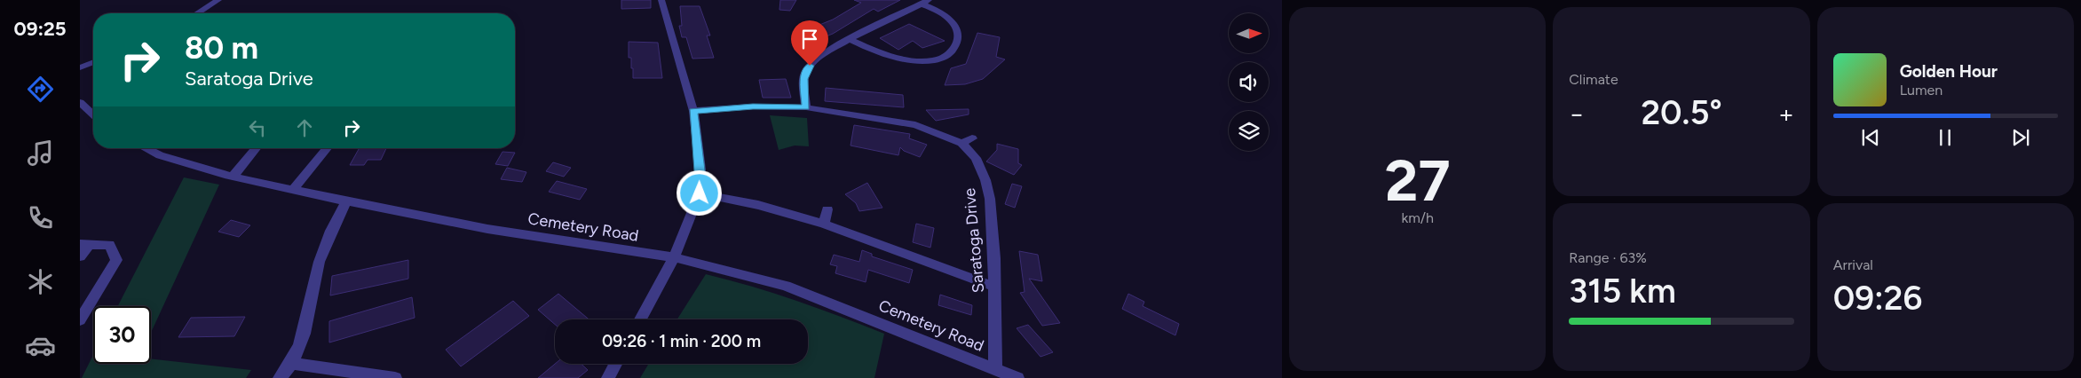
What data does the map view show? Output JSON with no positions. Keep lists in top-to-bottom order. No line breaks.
{"streets":{"street":["Cemetery Road","Saratoga Drive"]},"crossings":[["Cemetery Road","Saratoga Drive"]],"north":"right","page":{"tabs":"09:25","tile":[["27","km/h"],"Climate",["Range · 63%","315 km"],["Arrival","09:26"]],"turn":["80 m","Saratoga Drive"],"song":["Golden Hour","Lumen"],"heat":["−","20.5°","+"],"limit":"30","trip":"09:26 · 1 min · 200 m"}}
